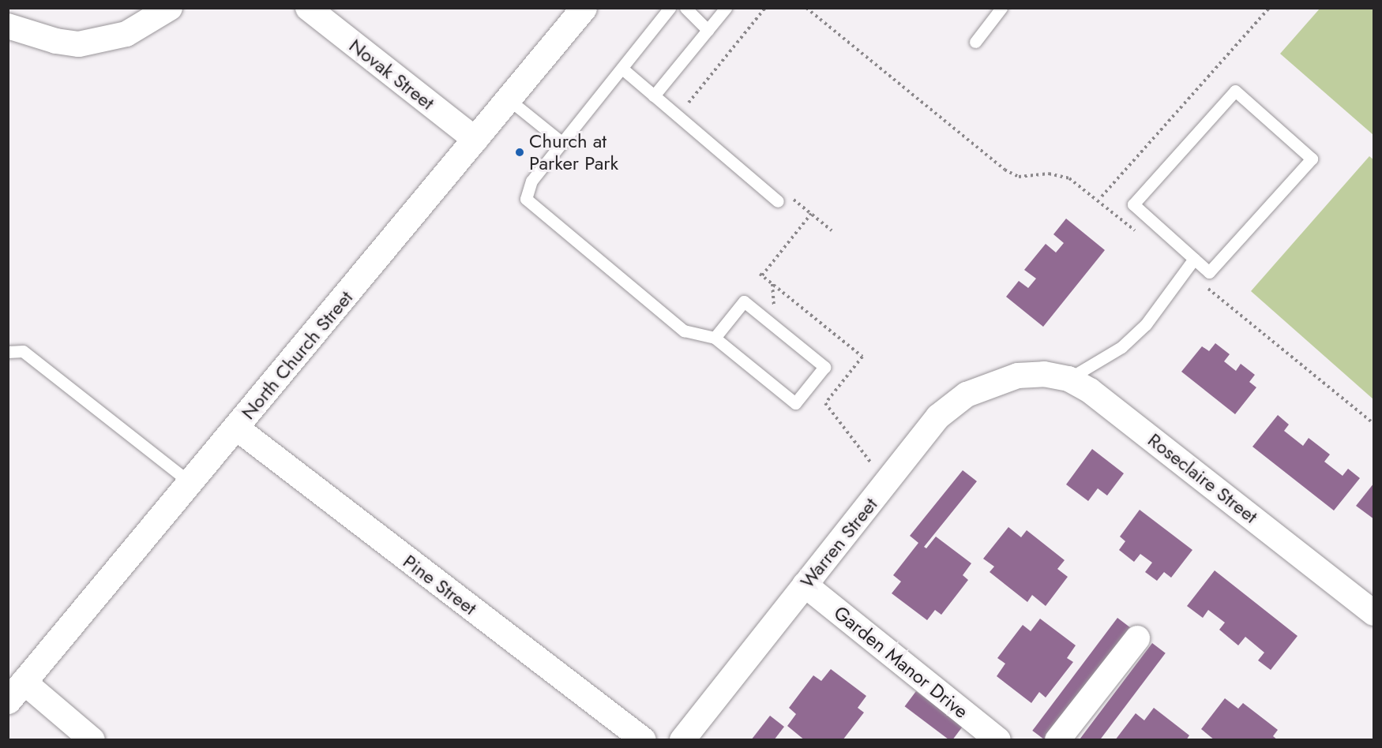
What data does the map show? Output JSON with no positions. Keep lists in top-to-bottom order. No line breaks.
{"streets":{"main road":["North Church Street"],"street":["Novak Street","Roseclaire Street","Warren Street","Pine Street","Garden Manor Drive"]},"crossings":[["Novak Street","North Church Street"],["North Church Street","Pine Street"],["Roseclaire Street","Warren Street"],["Warren Street","Garden Manor Drive"]],"places":["Church at Parker Park"]}
